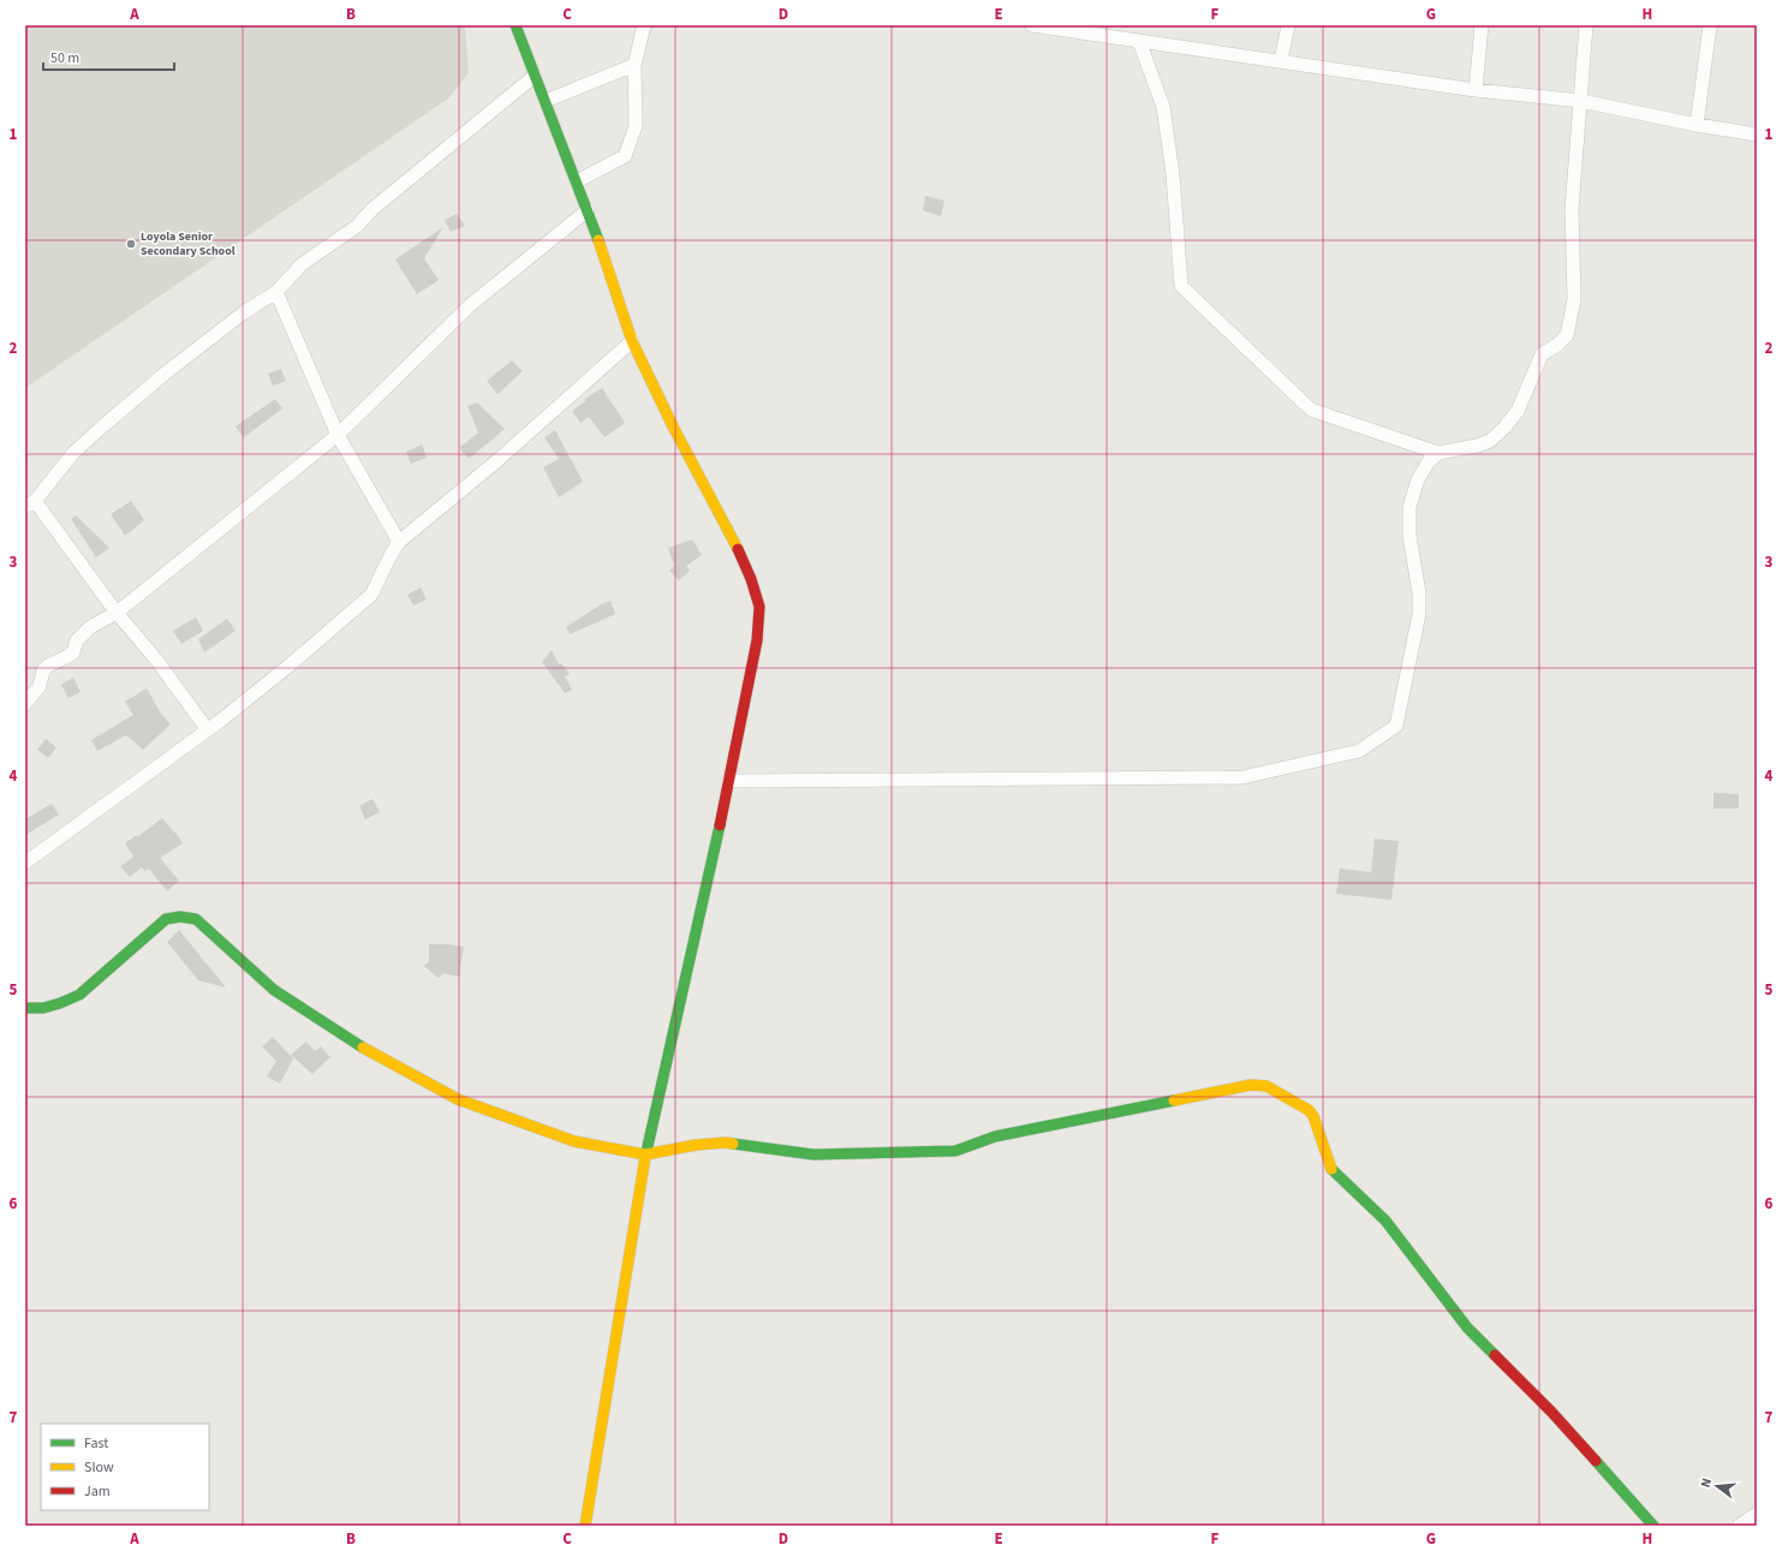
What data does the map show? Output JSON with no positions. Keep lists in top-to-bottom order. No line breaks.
{"places":["Loyola Senior Secondary School"],"legend":["Fast","Slow","Jam"],"scale_bar":"50 m","north":"left","grid":{"columns":["A","B","C","D","E","F","G","H"],"rows":["1","2","3","4","5","6","7"]}}
